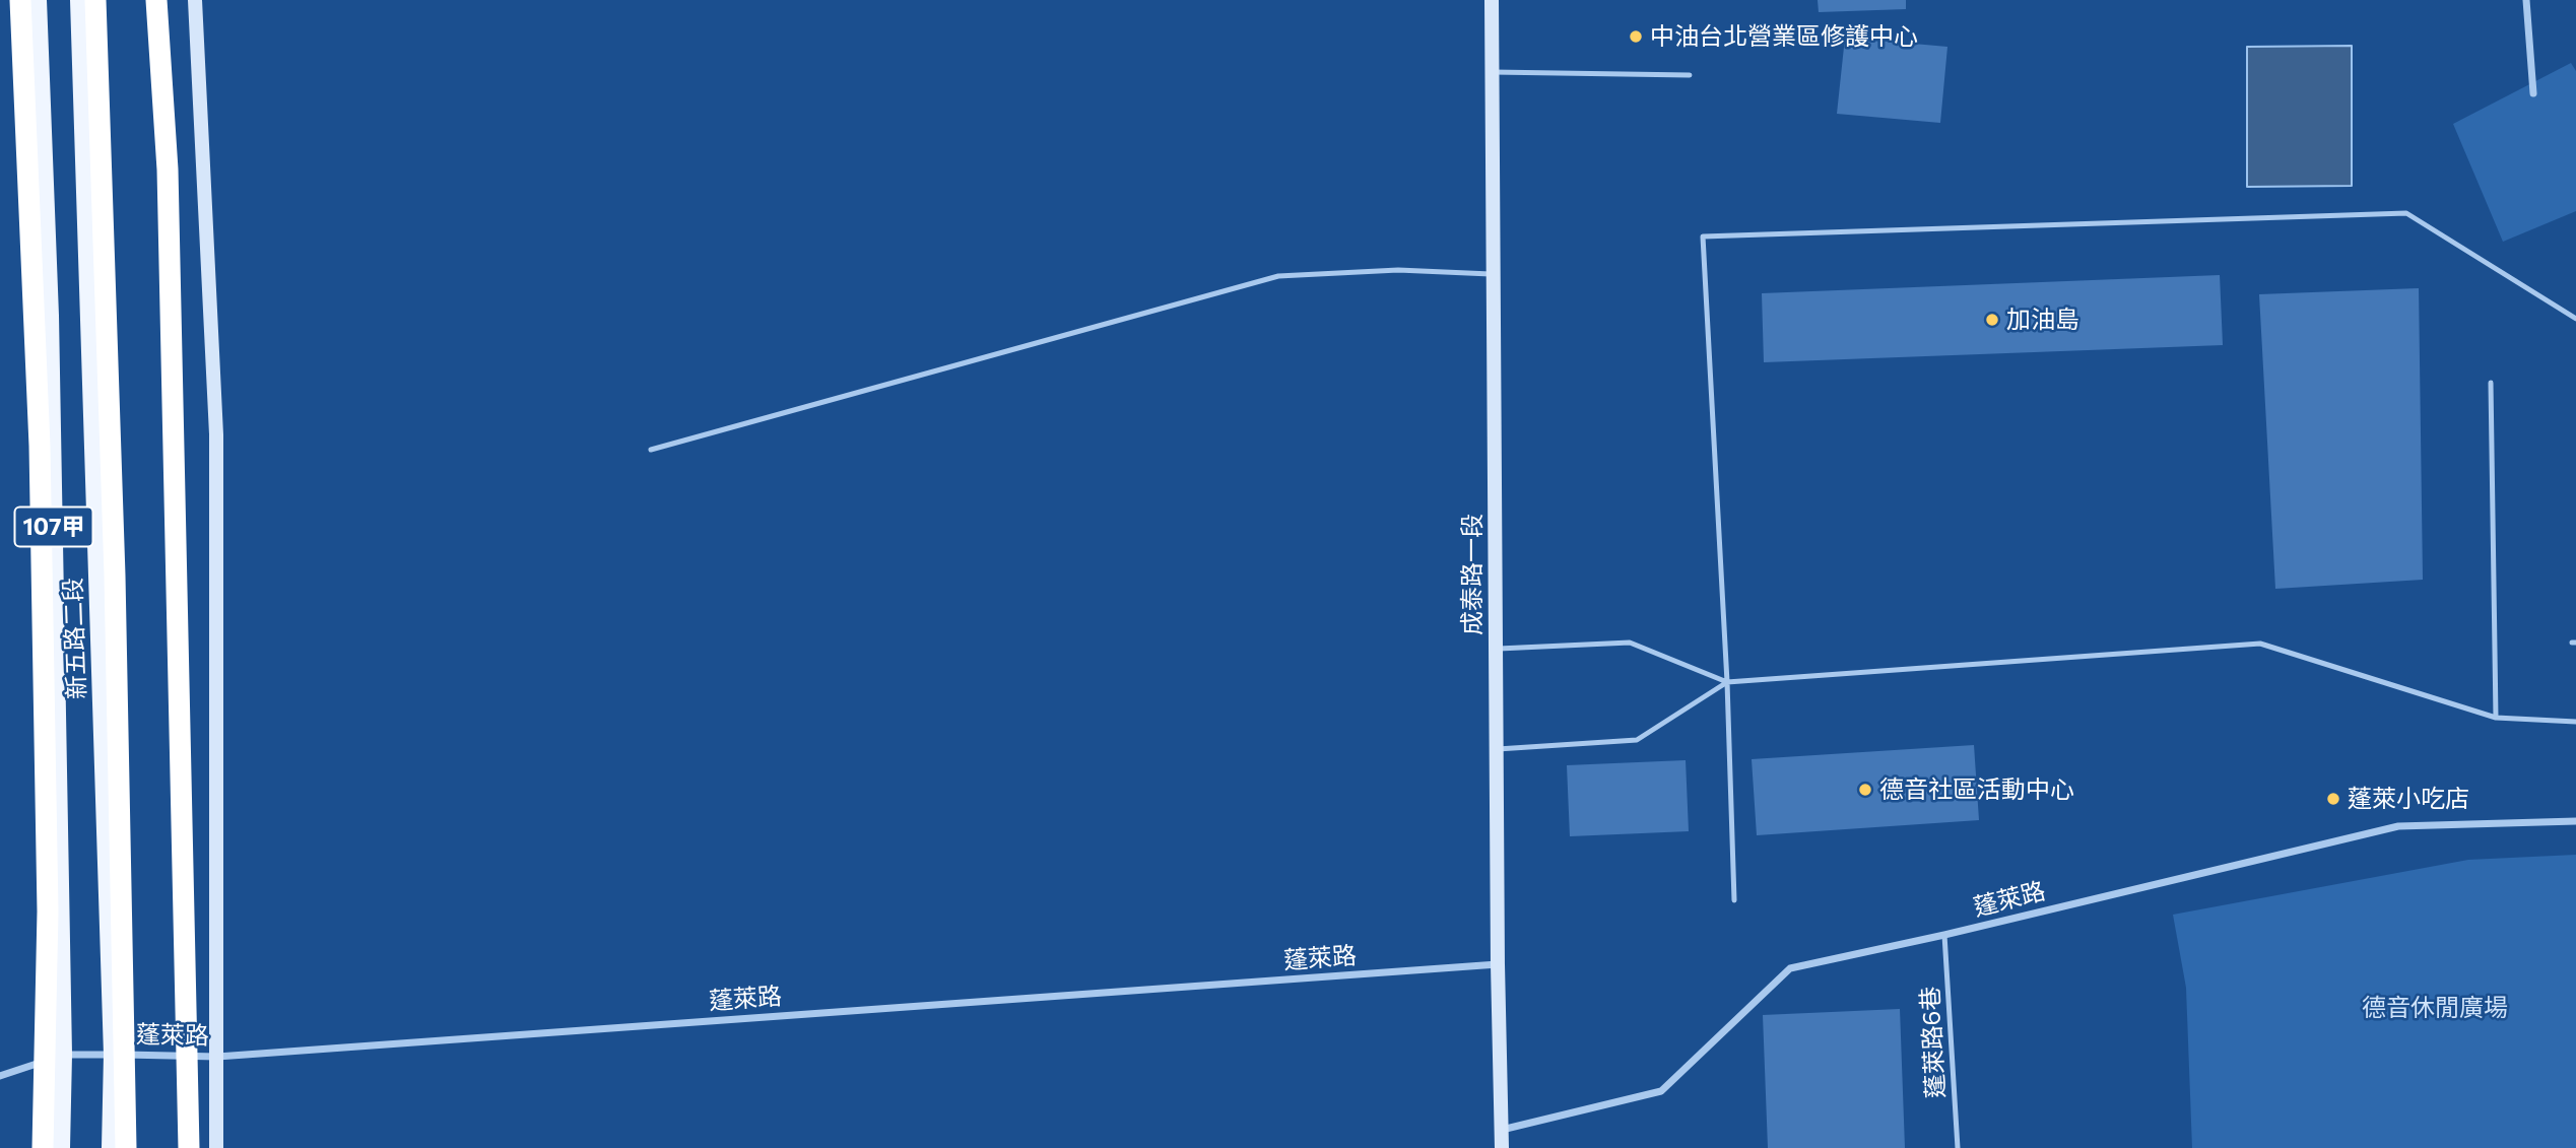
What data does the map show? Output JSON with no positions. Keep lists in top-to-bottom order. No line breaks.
{"streets":{"main road":["107甲","成泰路一段","新五路二段"],"street":["蓬萊路"],"lane":["蓬萊路6巷"]},"crossings":[["成泰路一段","蓬萊路"],["新五路二段","蓬萊路"],["蓬萊路","蓬萊路6巷"]],"parks":["德音休閒廣場"],"places":["中油台北營業區修護中心","加油島","德音社區活動中心","蓬萊小吃店"]}
